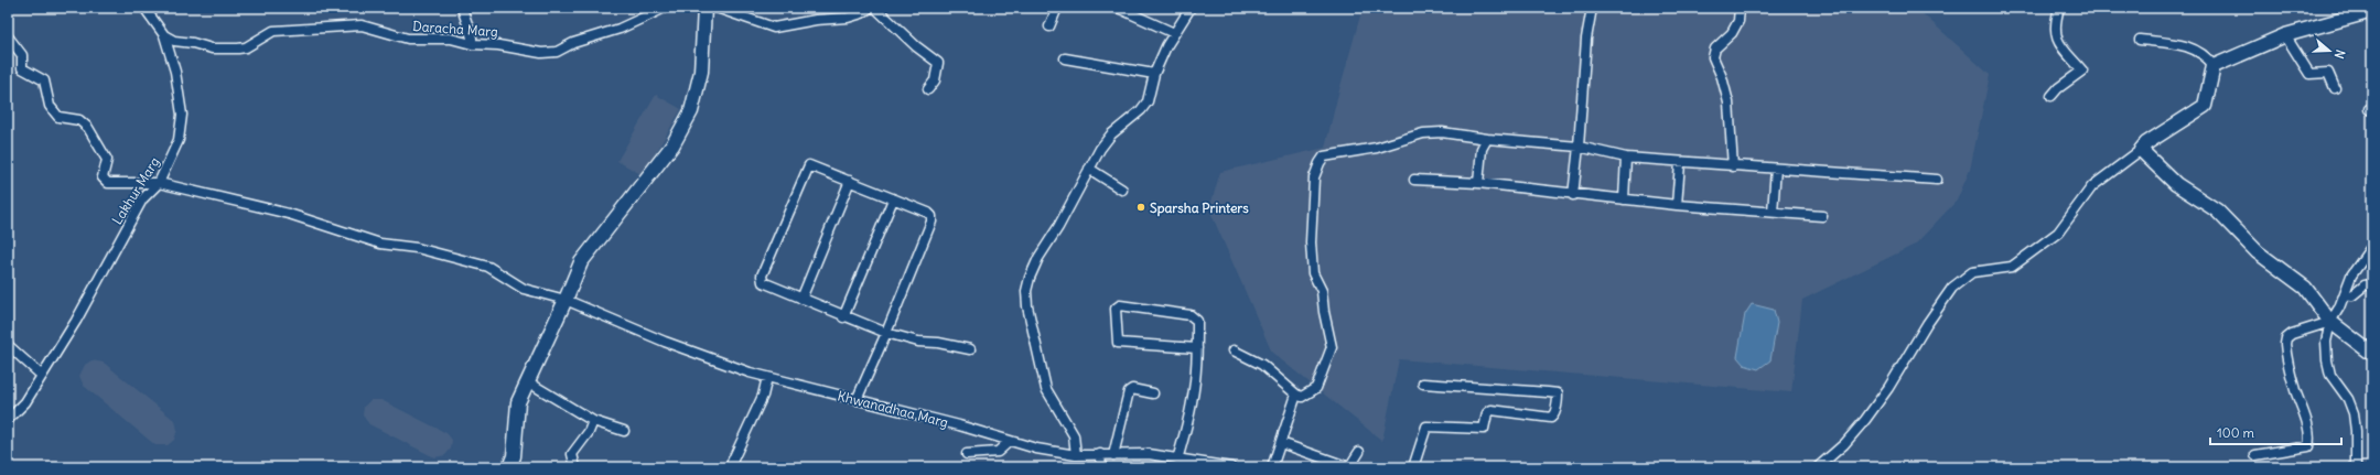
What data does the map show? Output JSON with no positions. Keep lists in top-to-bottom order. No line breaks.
{"streets":{"street":["Daracha Marg","Lakhur Marg","Khwanadhaa Marg"]},"crossings":[["Daracha Marg","Lakhur Marg"],["Lakhur Marg","Khwanadhaa Marg"]],"places":["Sparsha Printers"],"scale_bar":"100 m","north":"right"}
